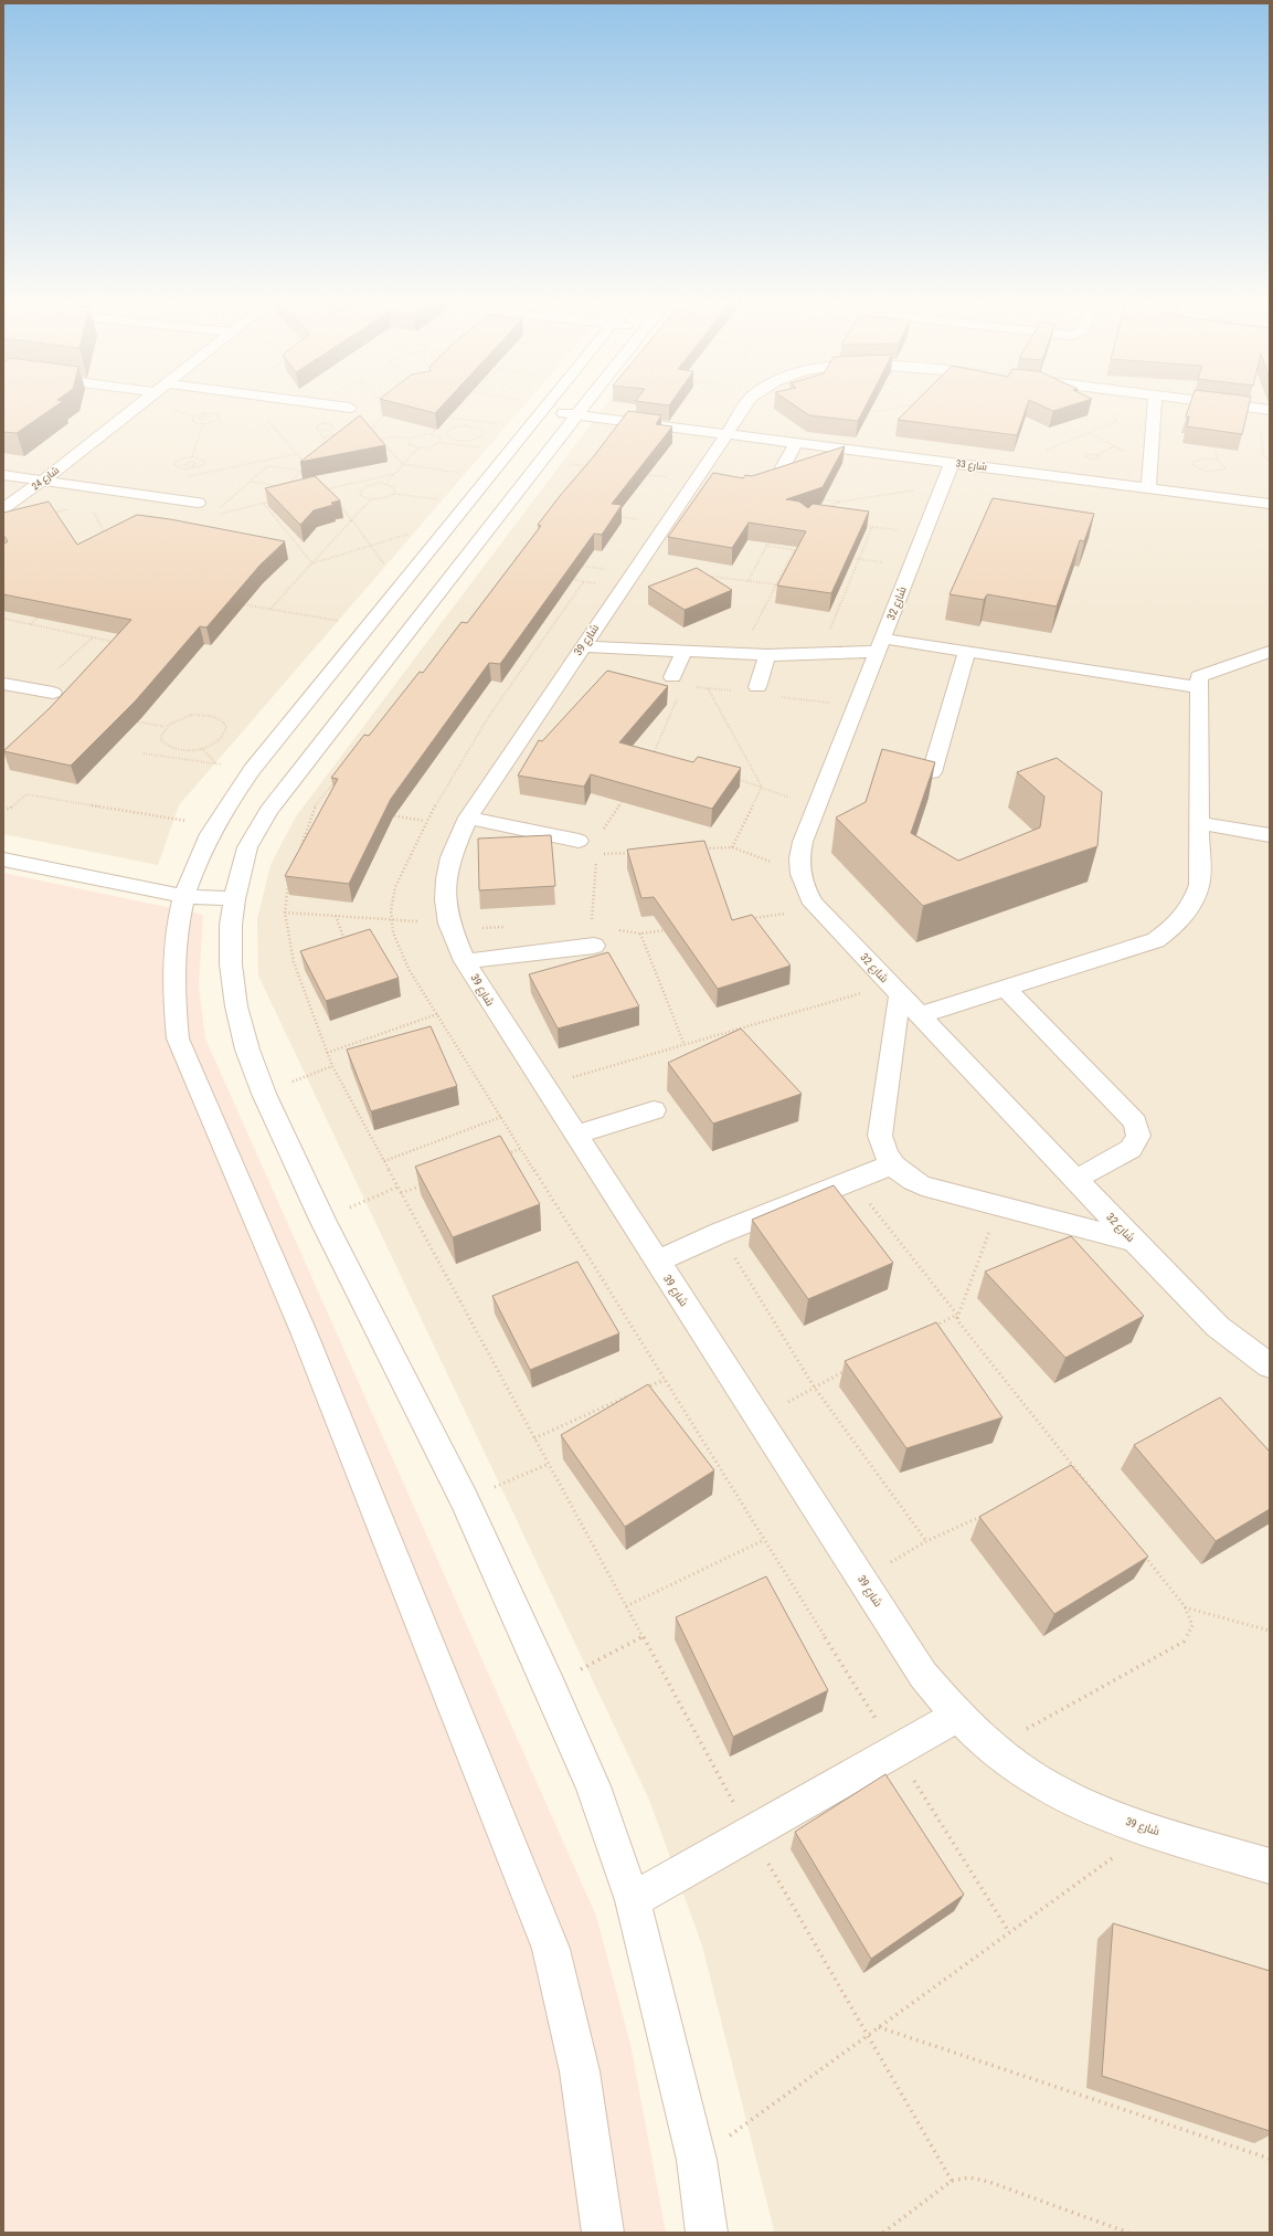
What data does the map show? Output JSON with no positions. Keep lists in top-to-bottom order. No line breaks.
{"streets":{"street":["شارع 33","شارع 24","شارع 32","شارع 39"]},"crossings":[["شارع 33","شارع 32"],["شارع 33","شارع 39"]]}
